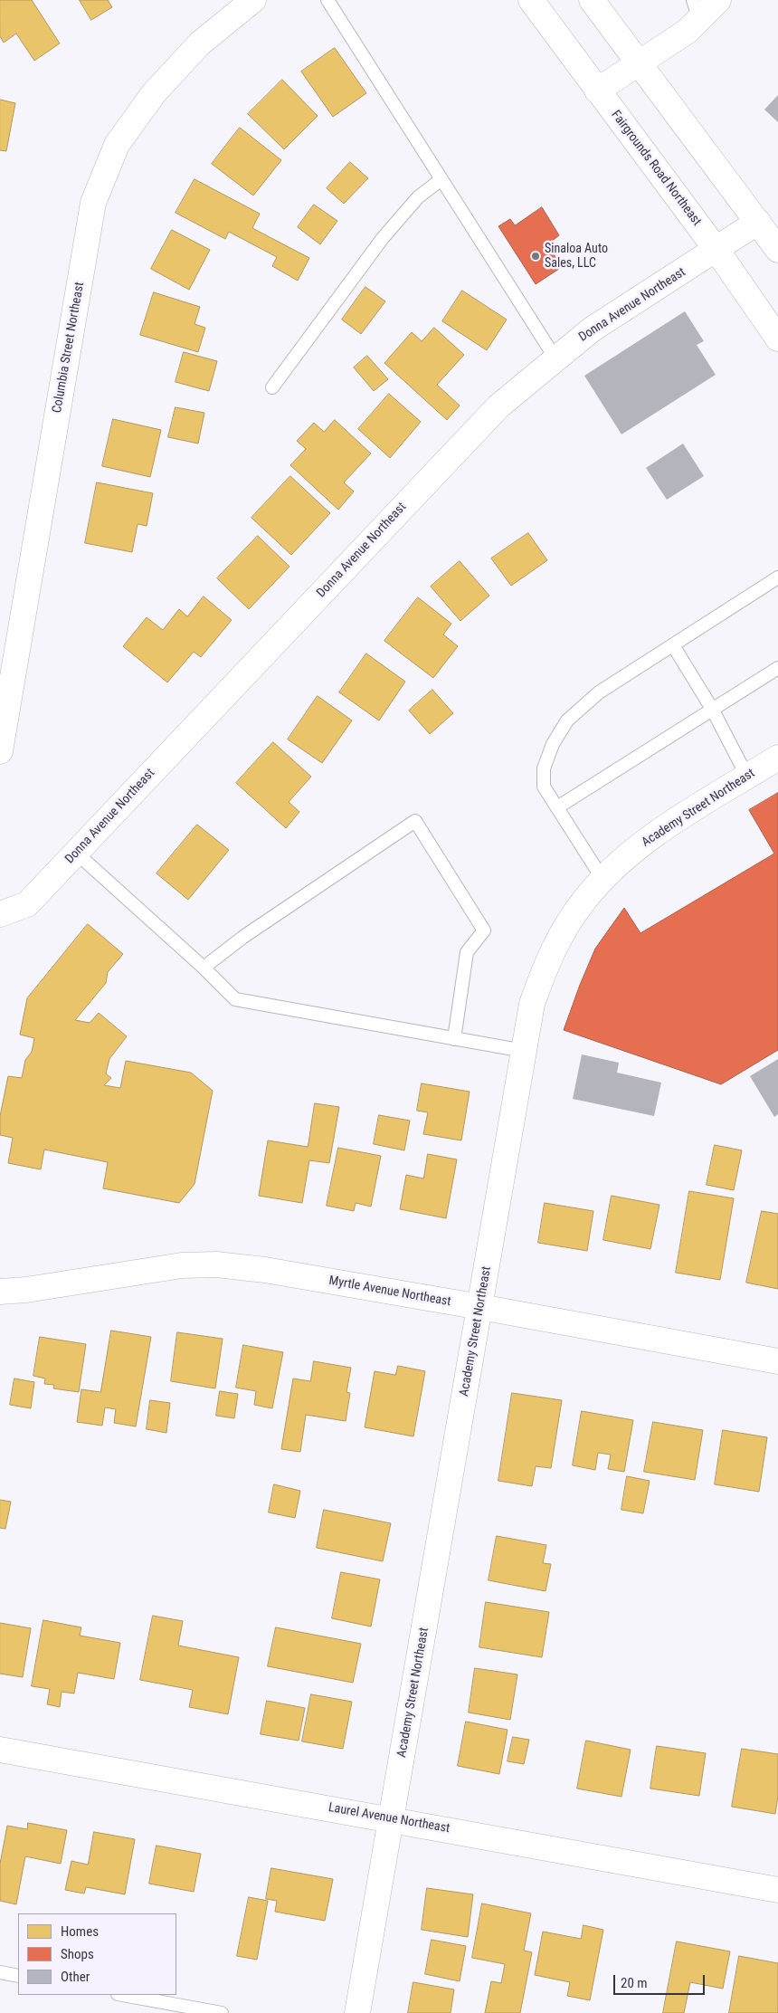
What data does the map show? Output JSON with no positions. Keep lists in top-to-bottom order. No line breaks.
{"streets":{"street":["Fairgrounds Road Northeast","Donna Avenue Northeast","Columbia Street Northeast","Academy Street Northeast","Myrtle Avenue Northeast","Laurel Avenue Northeast"]},"crossings":[["Fairgrounds Road Northeast","Donna Avenue Northeast"],["Academy Street Northeast","Myrtle Avenue Northeast"],["Academy Street Northeast","Laurel Avenue Northeast"]],"places":["Sinaloa Auto Sales, LLC"],"legend":["Homes","Shops","Other"],"scale_bar":"20 m"}
